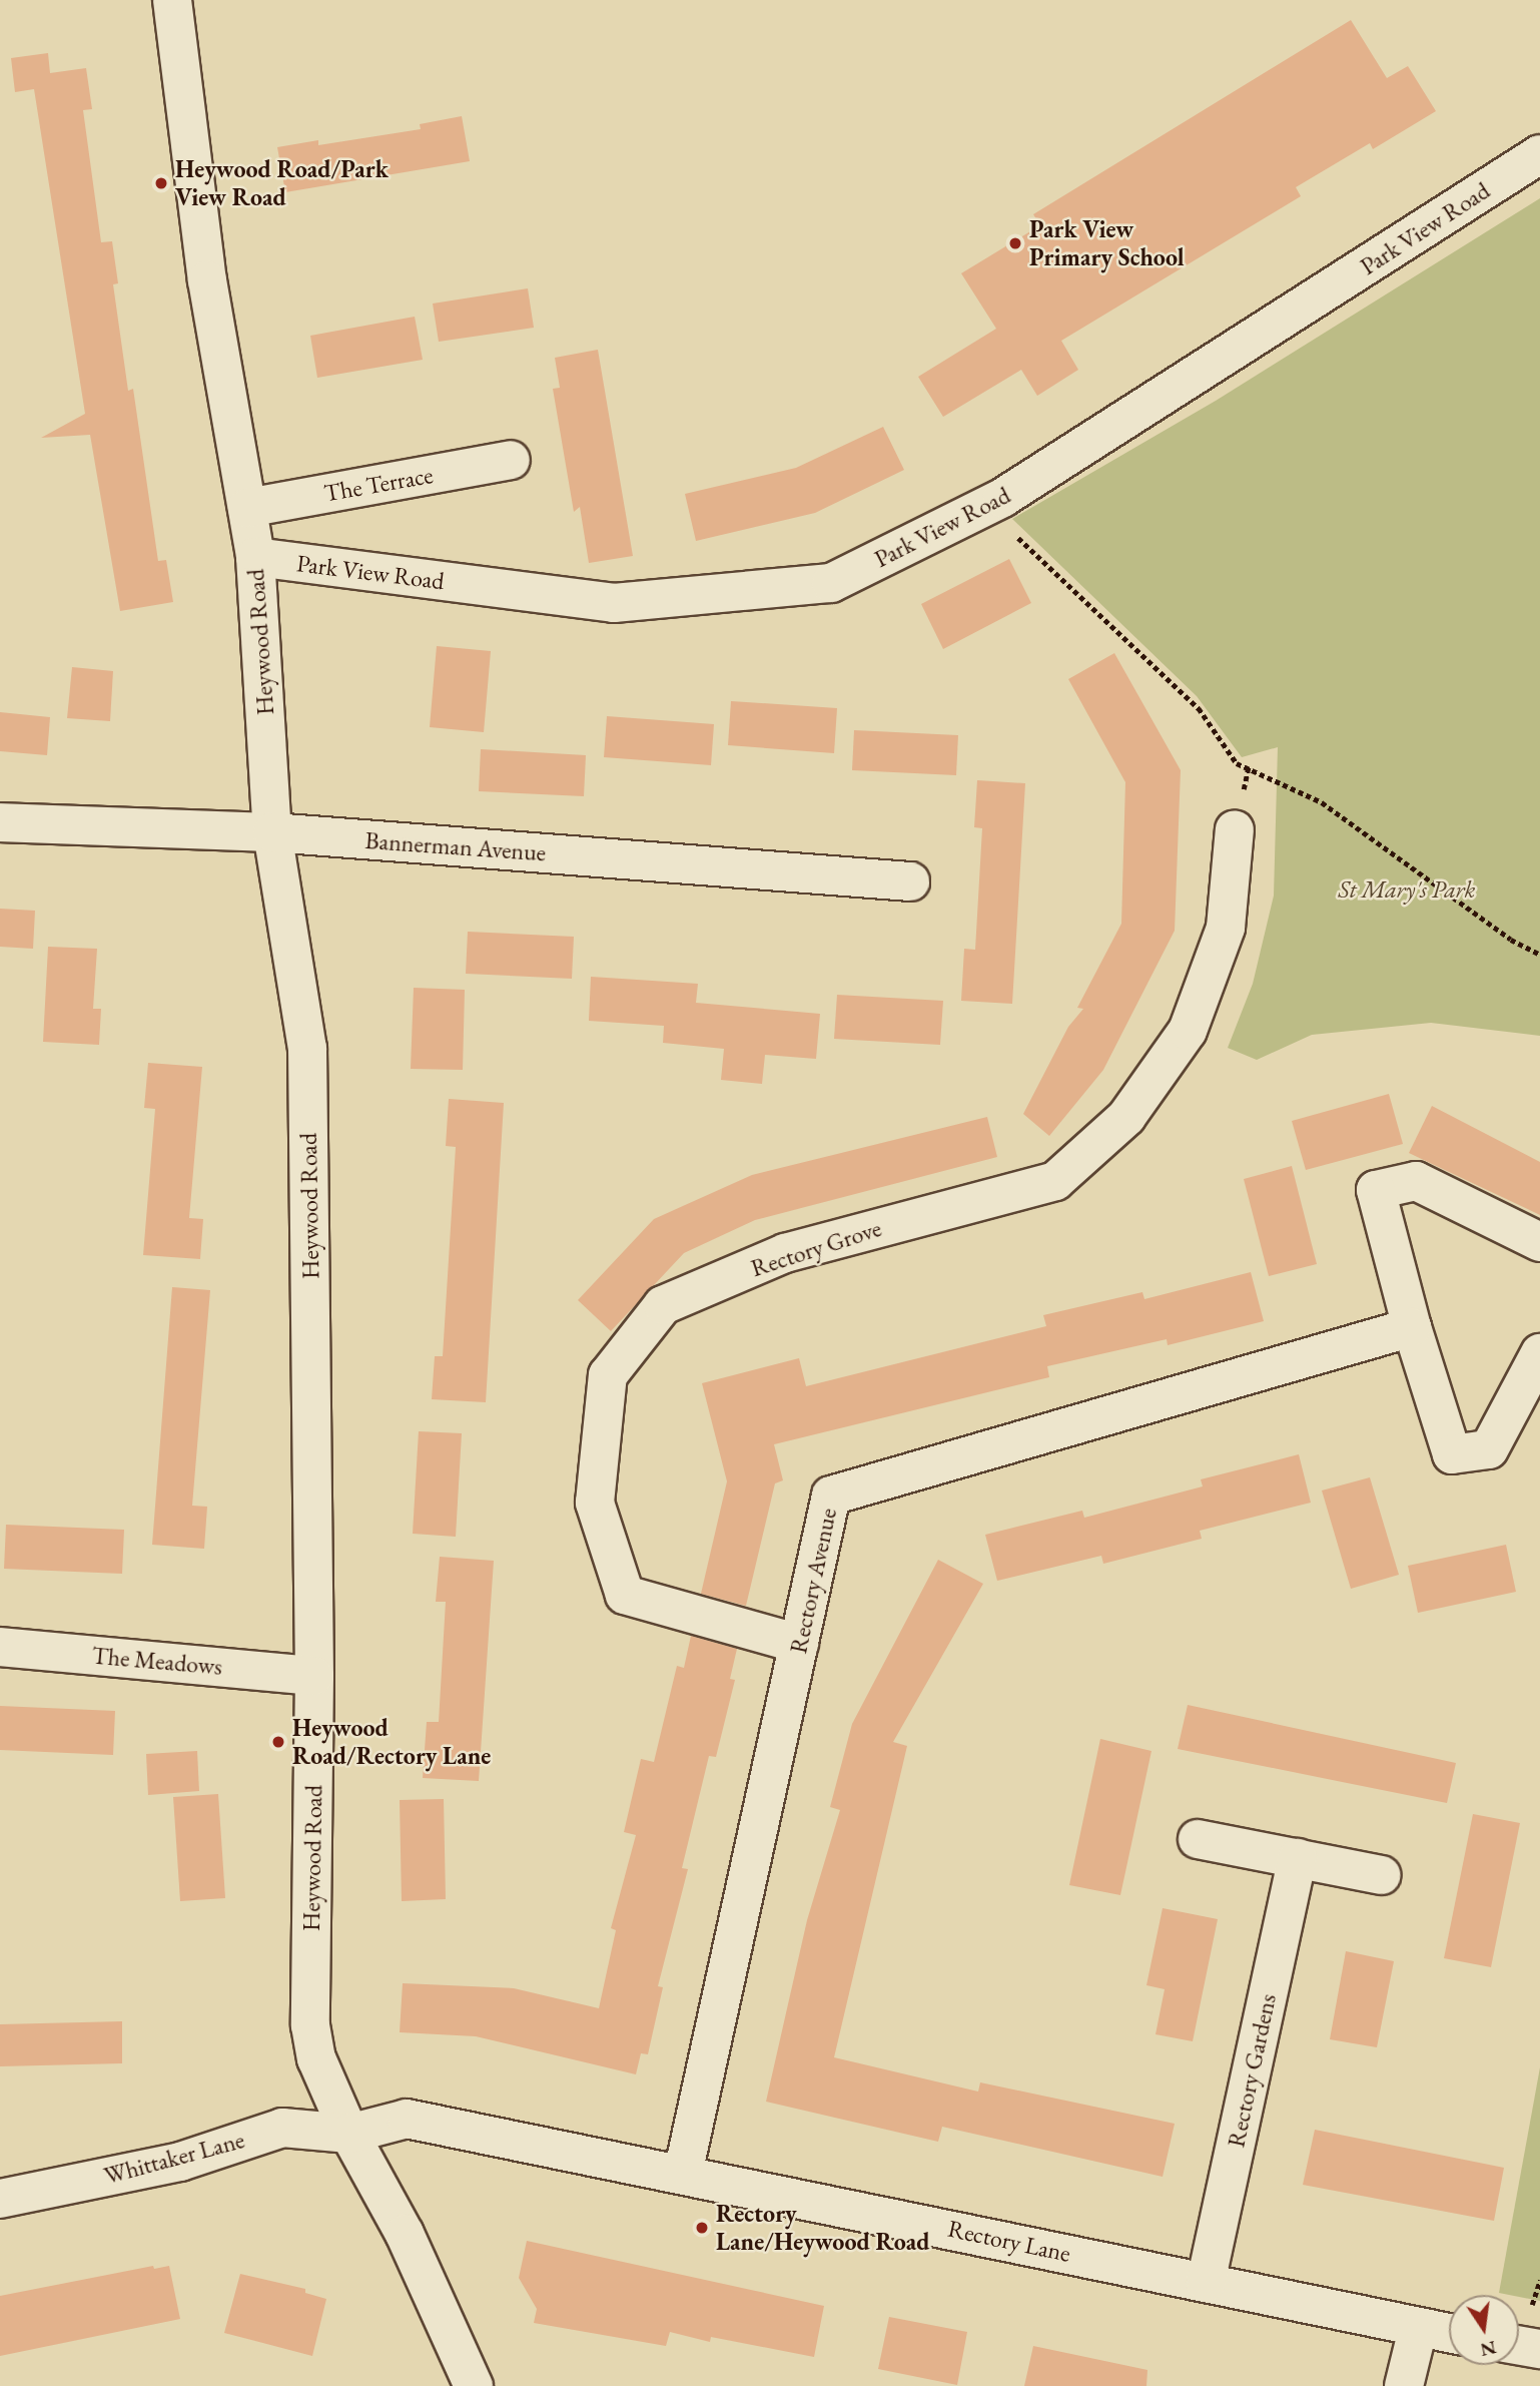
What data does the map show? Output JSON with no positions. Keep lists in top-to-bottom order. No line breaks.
{"streets":{"street":["Park View Road","The Terrace","Heywood Road","Bannerman Avenue","Rectory Grove","Rectory Avenue","The Meadows","Rectory Gardens","Whittaker Lane","Rectory Lane"]},"crossings":[["Park View Road","Heywood Road"],["The Terrace","Heywood Road"],["Heywood Road","Bannerman Avenue"],["Heywood Road","The Meadows"],["Heywood Road","Whittaker Lane"],["Heywood Road","Rectory Lane"],["Rectory Grove","Rectory Avenue"],["Rectory Avenue","Rectory Lane"],["Rectory Gardens","Rectory Lane"],["Whittaker Lane","Rectory Lane"]],"parks":["St Mary's Park"],"places":["Heywood Road/Park View Road","Park View Primary School","Heywood Road/Rectory Lane","Rectory Lane/Heywood Road"],"north":"bottom"}
